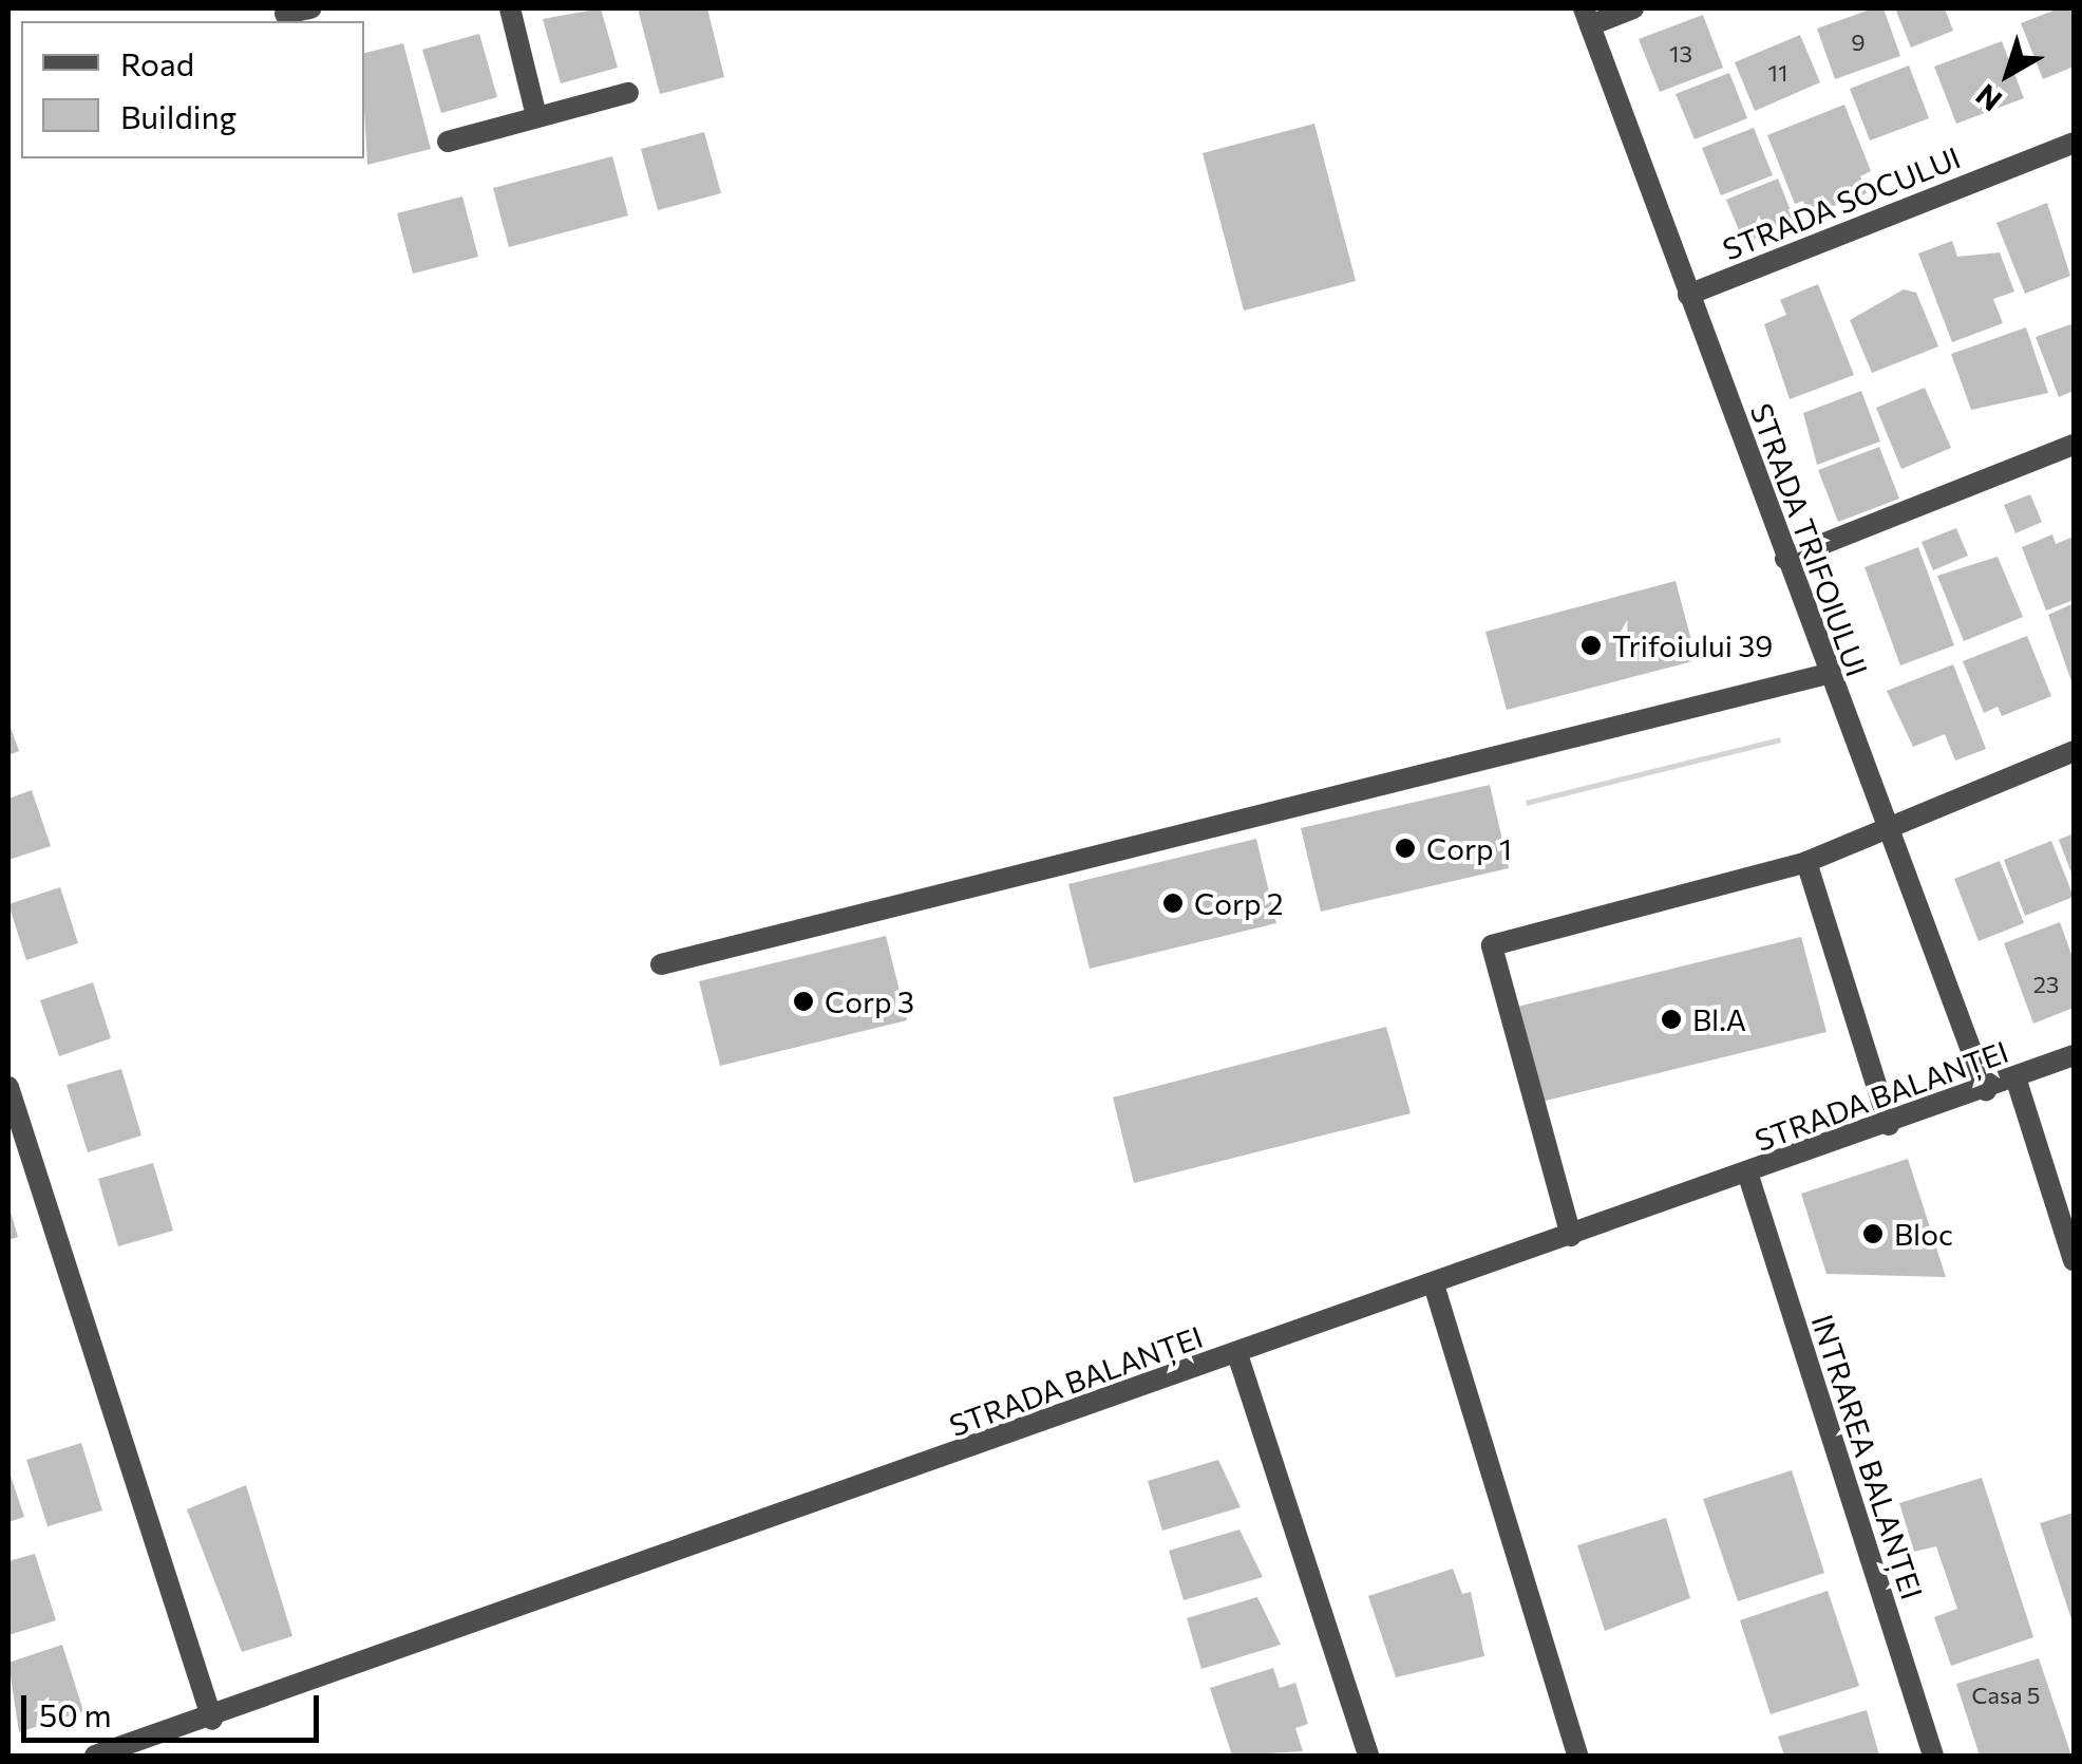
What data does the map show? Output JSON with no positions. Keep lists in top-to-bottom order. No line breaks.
{"streets":{"street":["STRADA SOCULUI","STRADA TRIFOIULUI","STRADA BALANȚEI","INTRAREA BALANȚEI"]},"crossings":[["STRADA SOCULUI","STRADA TRIFOIULUI"],["STRADA TRIFOIULUI","STRADA BALANȚEI"],["STRADA BALANȚEI","INTRAREA BALANȚEI"]],"places":["Trifoiului 39","Corp 1","Corp 2","Corp 3","Bl.A","Bloc"],"house_numbers":["9","13","11","23","Casa 5"],"legend":["Road","Building"],"scale_bar":"50 m","north":"bottom left"}
